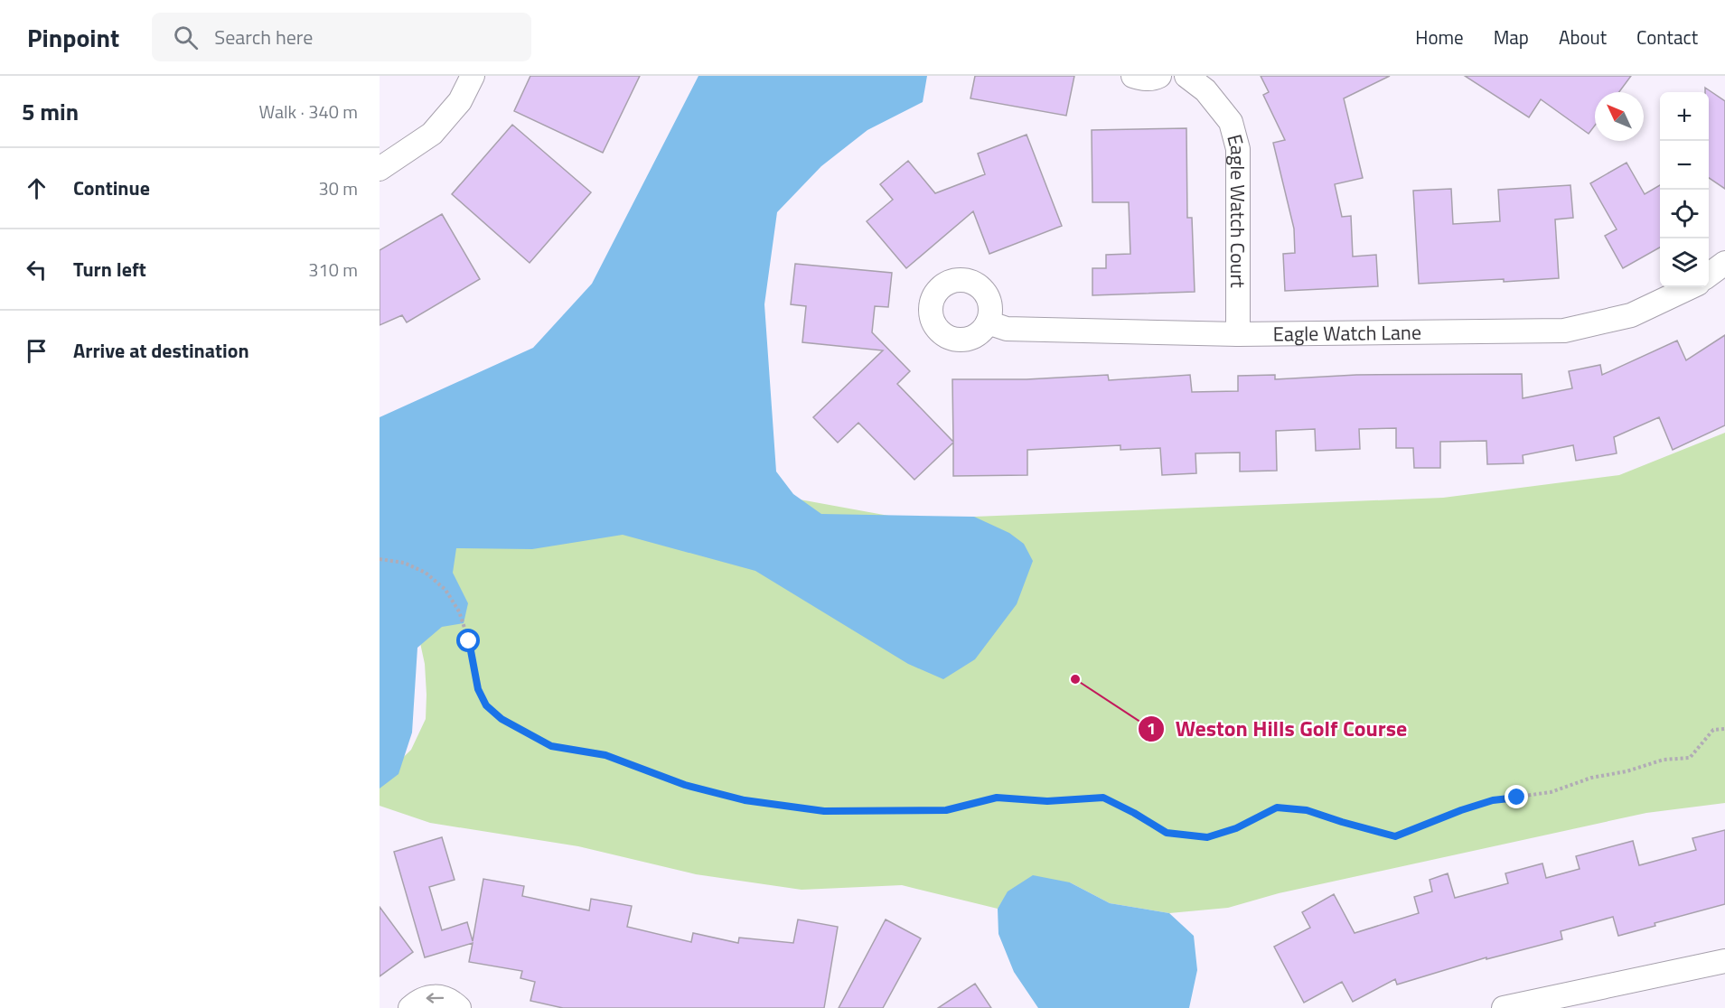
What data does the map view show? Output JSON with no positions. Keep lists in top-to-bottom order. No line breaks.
{"streets":{"street":["Eagle Watch Court","Eagle Watch Lane"]},"crossings":[["Eagle Watch Court","Eagle Watch Lane"]],"places":["Weston Hills Golf Course"],"north":"top left","page":{"header":"Pinpoint","search":"Search here","nav":["Home","Map","About","Contact"],"heading":["5 min","Walk · 340 m"],"map_buttons":["+","−"],"list":[["Continue","30 m"],["Turn left","310 m"],"Arrive at destination"]}}
